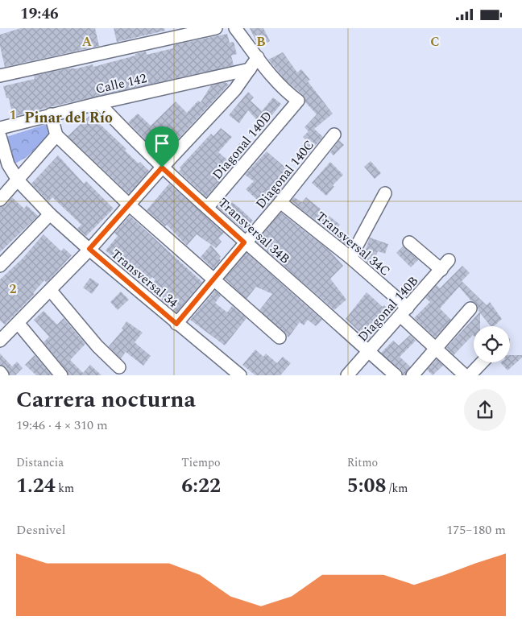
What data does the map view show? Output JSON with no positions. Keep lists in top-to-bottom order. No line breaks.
{"streets":{"street":["Calle 142","Diagonal 140D","Diagonal 140C","Transversal 34B","Transversal 34C","Transversal 34","Diagonal 140B"]},"crossings":[["Calle 142","Transversal 34B"],["Diagonal 140D","Transversal 34B"],["Diagonal 140C","Transversal 34B"],["Diagonal 140C","Transversal 34C"],["Diagonal 140C","Transversal 34"],["Transversal 34B","Diagonal 140B"],["Transversal 34C","Diagonal 140B"]],"districts":["Pinar del Río"],"page":{"status":"19:46","heading":["Carrera nocturna","19:46 · 4 × 310 m"],"stats":[["Distancia","1.24 km"],["Tiempo","6:22"],["Ritmo","5:08 /km"]],"chart":["Desnivel","175–180 m"]},"grid":{"columns":["A","B","C"],"rows":["1","2"]}}
